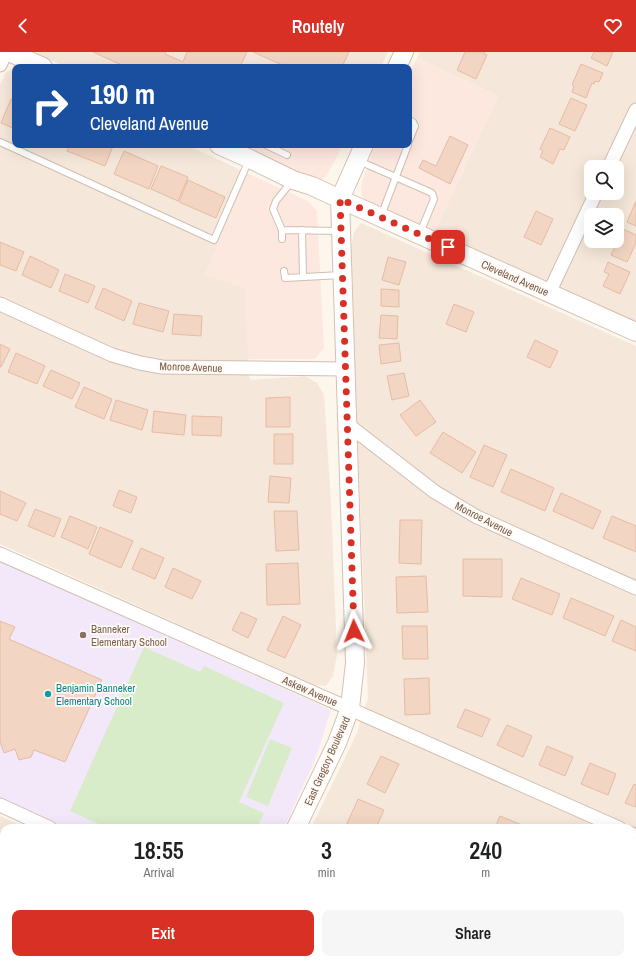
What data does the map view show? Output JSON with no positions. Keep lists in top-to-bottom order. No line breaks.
{"streets":{"main road":["Cleveland Avenue","East Gregory Boulevard"],"street":["Monroe Avenue","Askew Avenue"]},"crossings":[["Cleveland Avenue","East Gregory Boulevard"],["Monroe Avenue","East Gregory Boulevard"],["Askew Avenue","East Gregory Boulevard"]],"places":["Banneker Elementary School","Benjamin Banneker Elementary School"],"page":{"header":"Routely","turn":["190 m","Cleveland Avenue"],"eta":["18:55","Arrival","3","min","240","m"],"buttons":["Exit","Share"]}}
